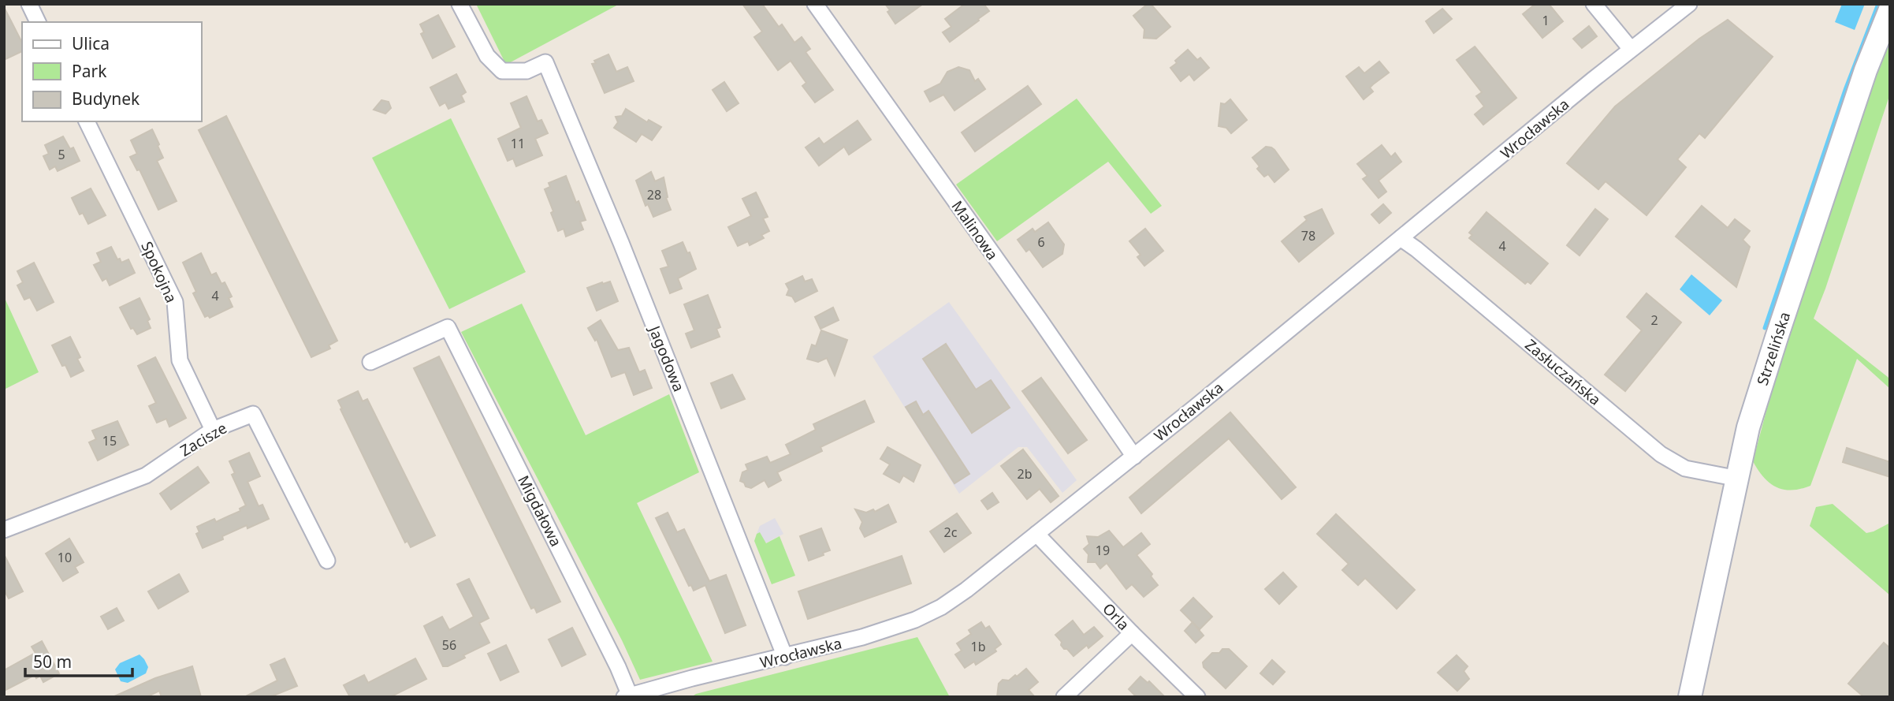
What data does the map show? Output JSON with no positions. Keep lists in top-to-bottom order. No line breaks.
{"streets":{"main road":["Strzelińska"],"street":["Wrocławska","Malinowa","Spokojna","Jagodowa","Zasłuczańska","Zacisze","Migdałowa","Orla"]},"crossings":[["Wrocławska","Malinowa"],["Wrocławska","Jagodowa"],["Wrocławska","Zasłuczańska"],["Wrocławska","Migdałowa"],["Wrocławska","Orla"],["Spokojna","Zacisze"],["Strzelińska","Zasłuczańska"]],"house_numbers":["1","11","5","28","78","6","4","4","2","15","2b","2c","19","10","56","1b"],"legend":["Ulica","Park","Budynek"],"scale_bar":"50 m"}
